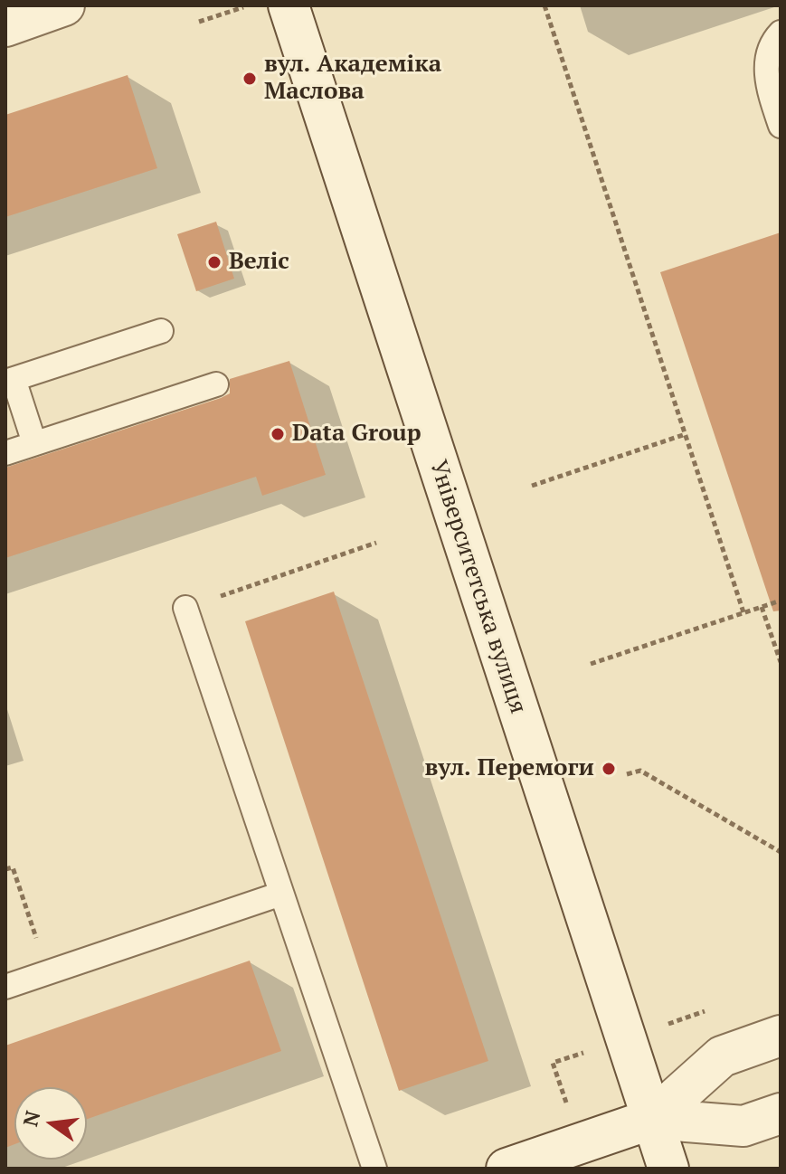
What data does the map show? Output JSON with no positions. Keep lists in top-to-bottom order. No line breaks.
{"streets":{"main road":["Університетська вулиця"]},"places":["вул. Академіка Маслова","Веліс","Data Group","вул. Перемоги"],"north":"left"}
